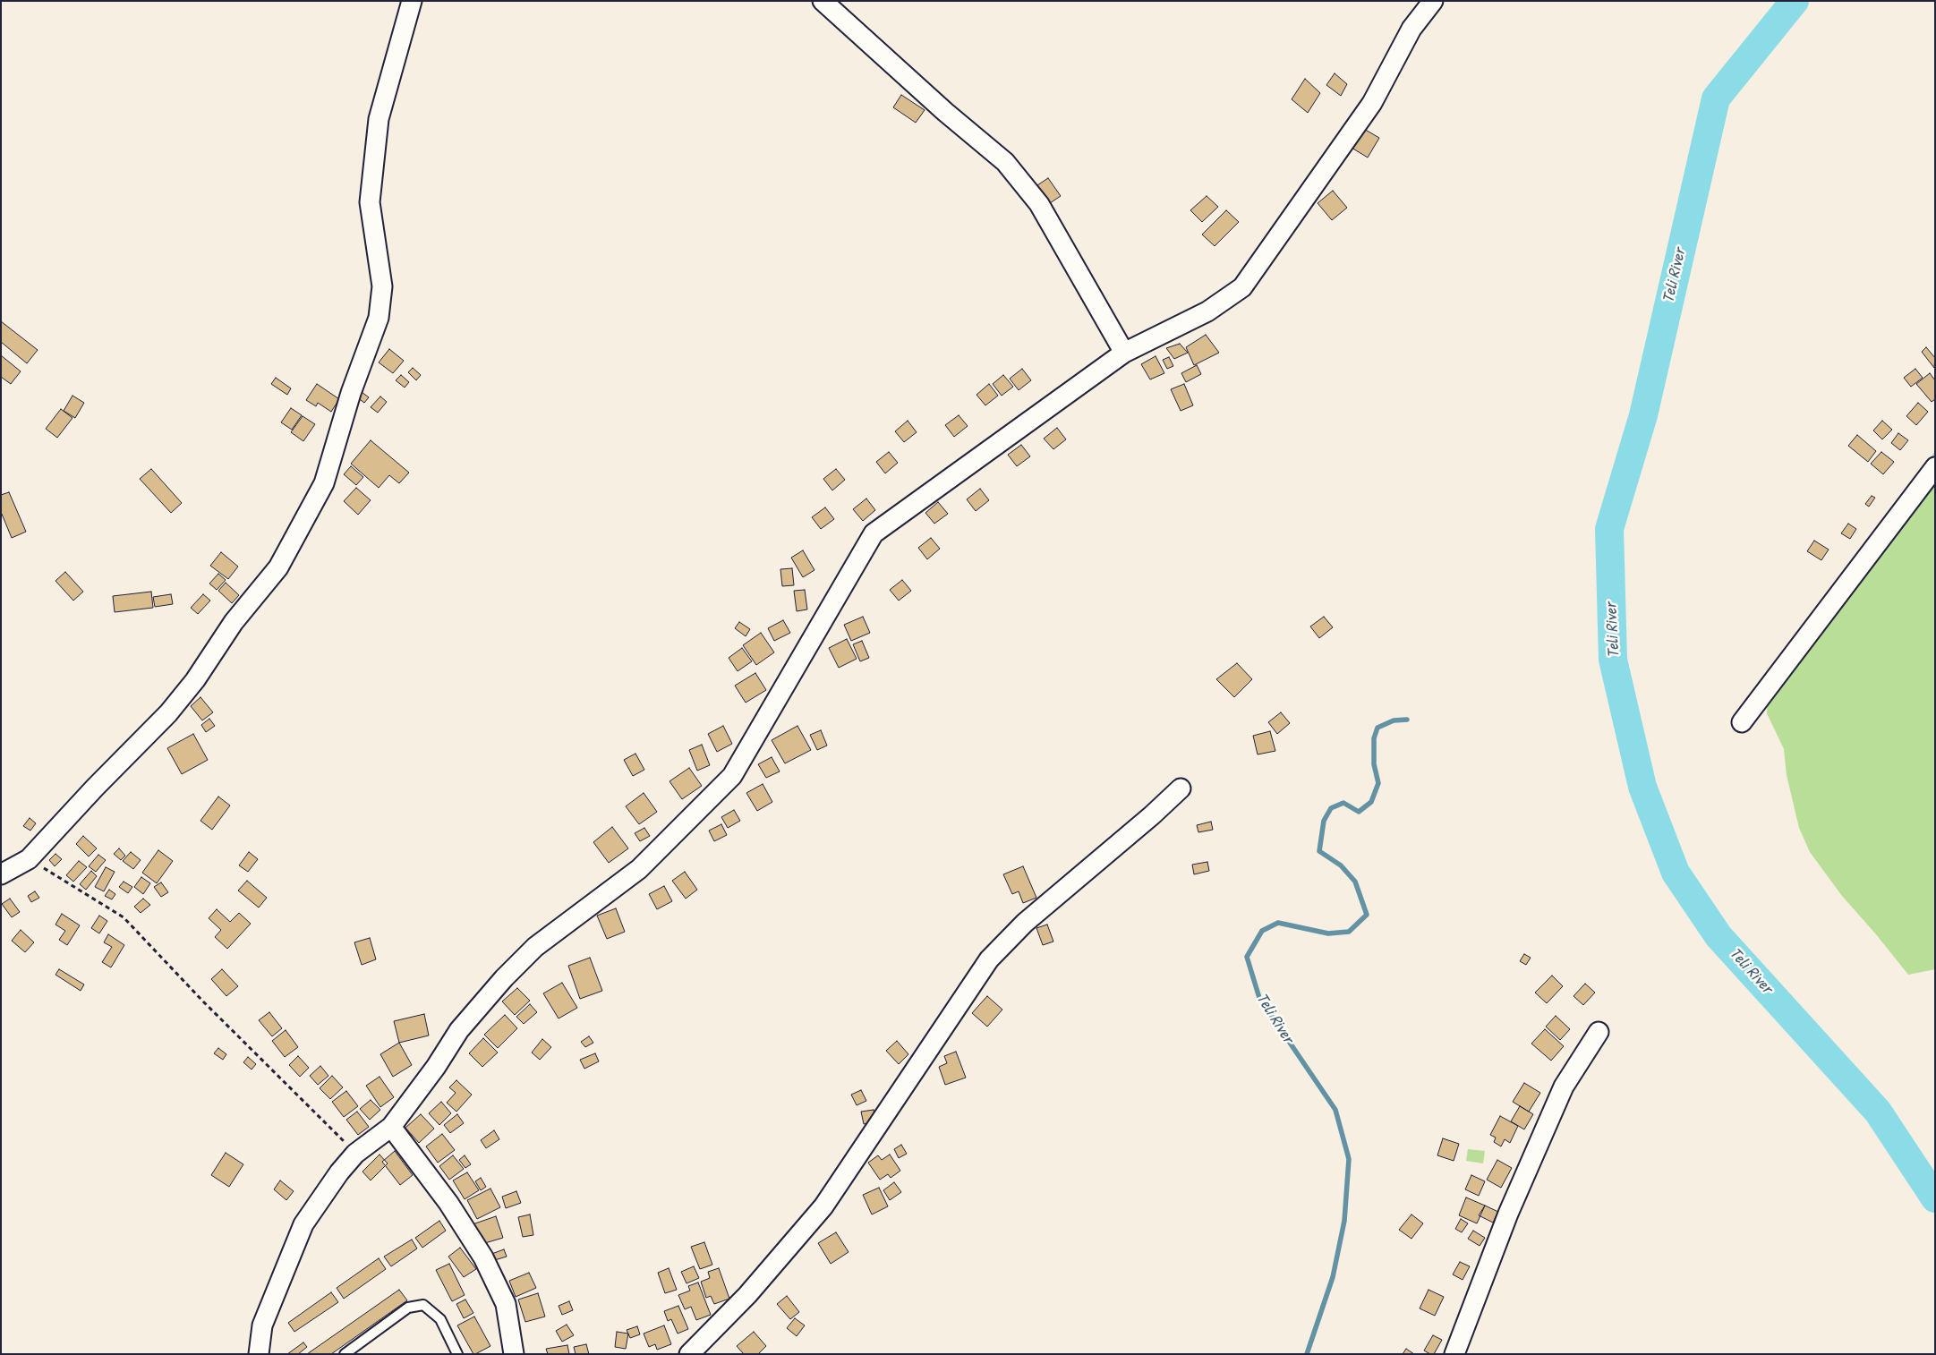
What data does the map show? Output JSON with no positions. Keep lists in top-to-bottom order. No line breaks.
{"water":["Teli River"]}
